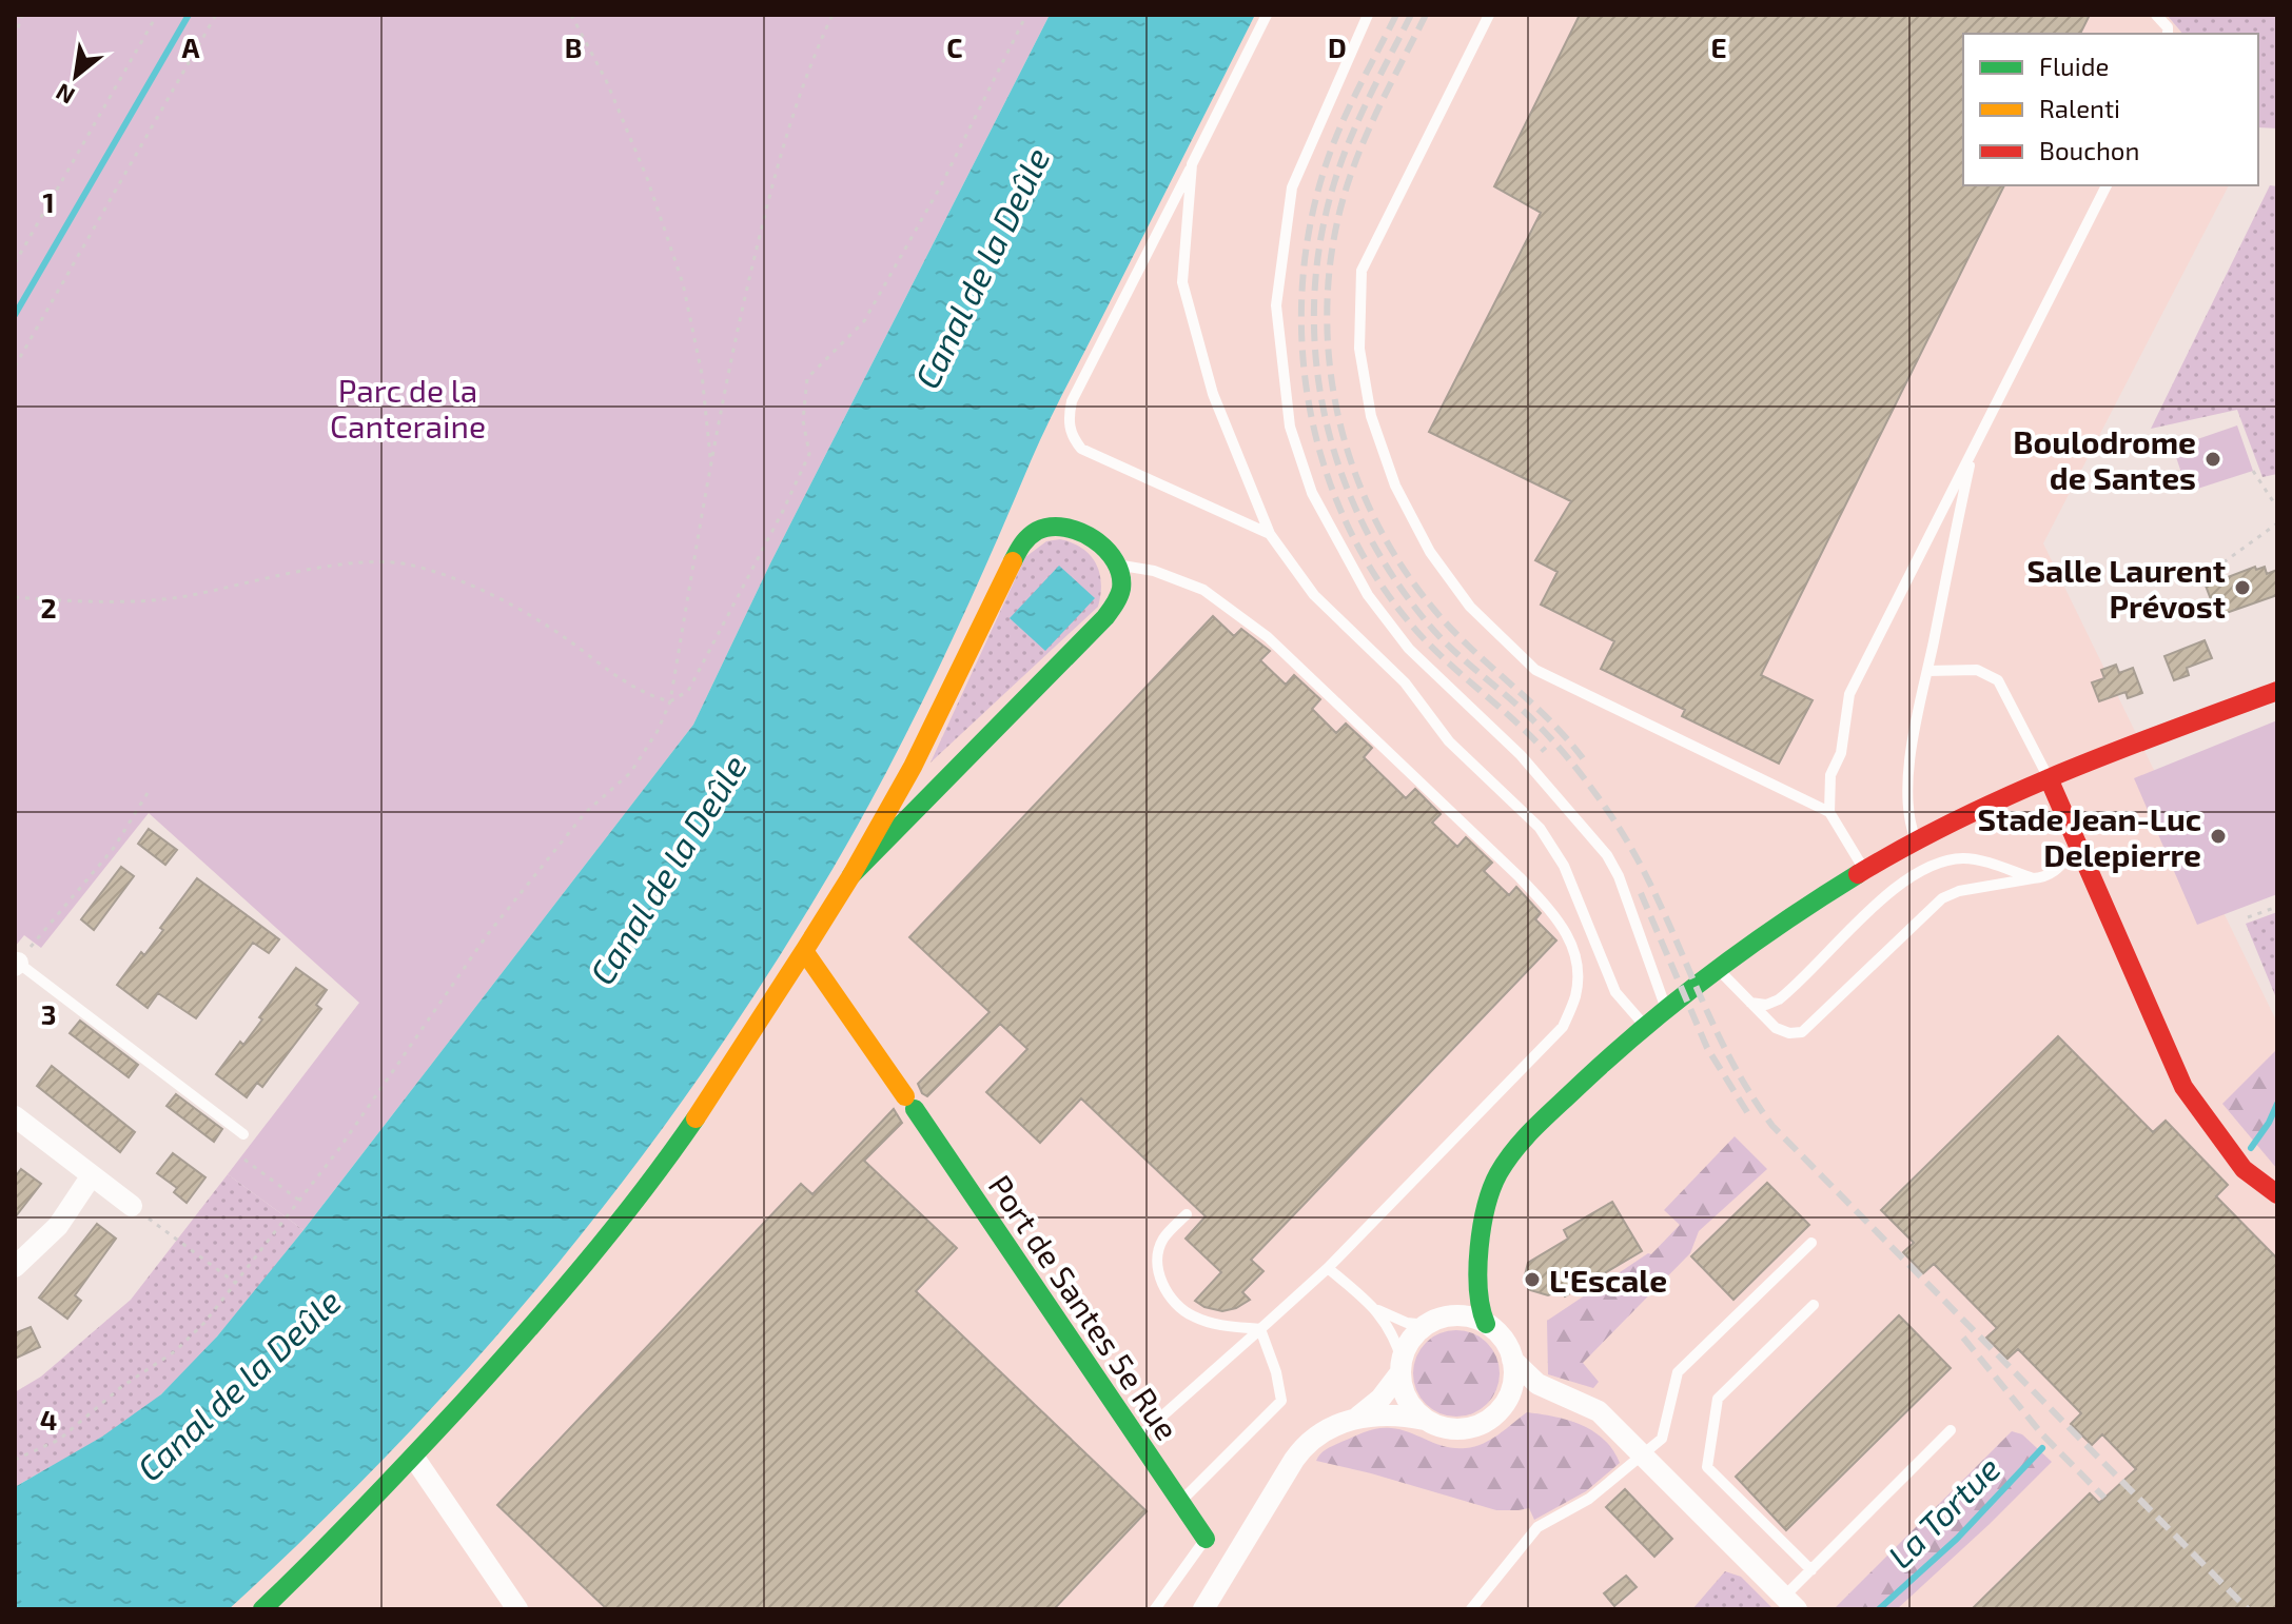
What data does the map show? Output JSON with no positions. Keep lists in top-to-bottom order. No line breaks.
{"streets":{"street":["Port de Santes 5e Rue"]},"water":["Canal de la Deûle","La Tortue"],"parks":["Parc de la Canteraine"],"places":["Boulodrome de Santes","Salle Laurent Prévost","Stade Jean-Luc Delepierre","L'Escale"],"legend":["Fluide","Ralenti","Bouchon"],"north":"bottom left","grid":{"columns":["A","B","C","D","E"],"rows":["1","2","3","4"]}}
